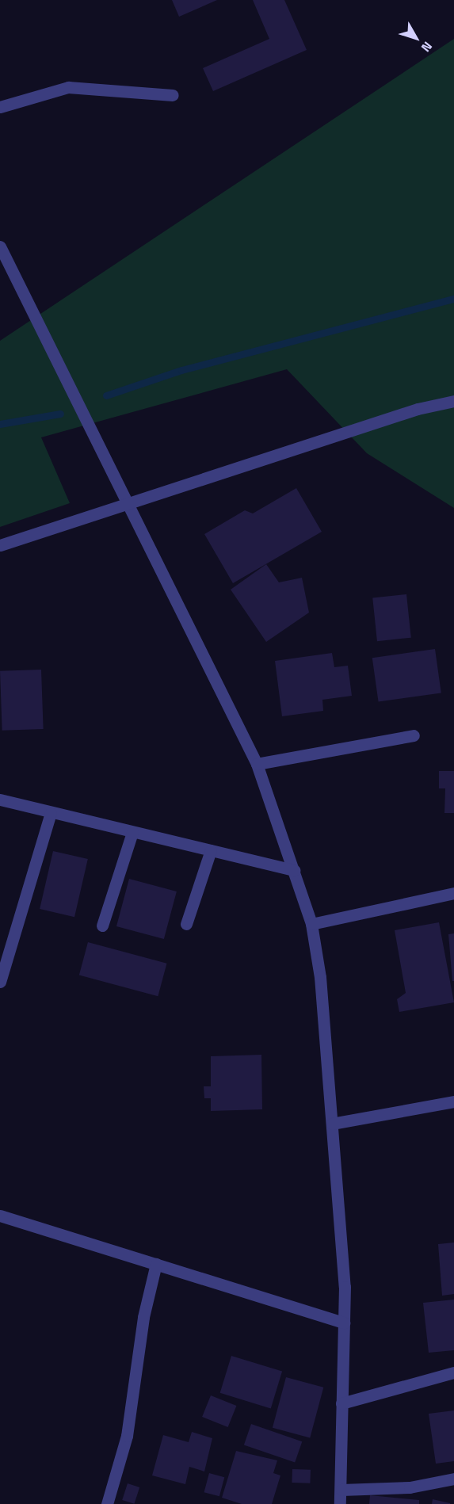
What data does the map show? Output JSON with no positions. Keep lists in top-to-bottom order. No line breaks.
{"north":"bottom right"}
